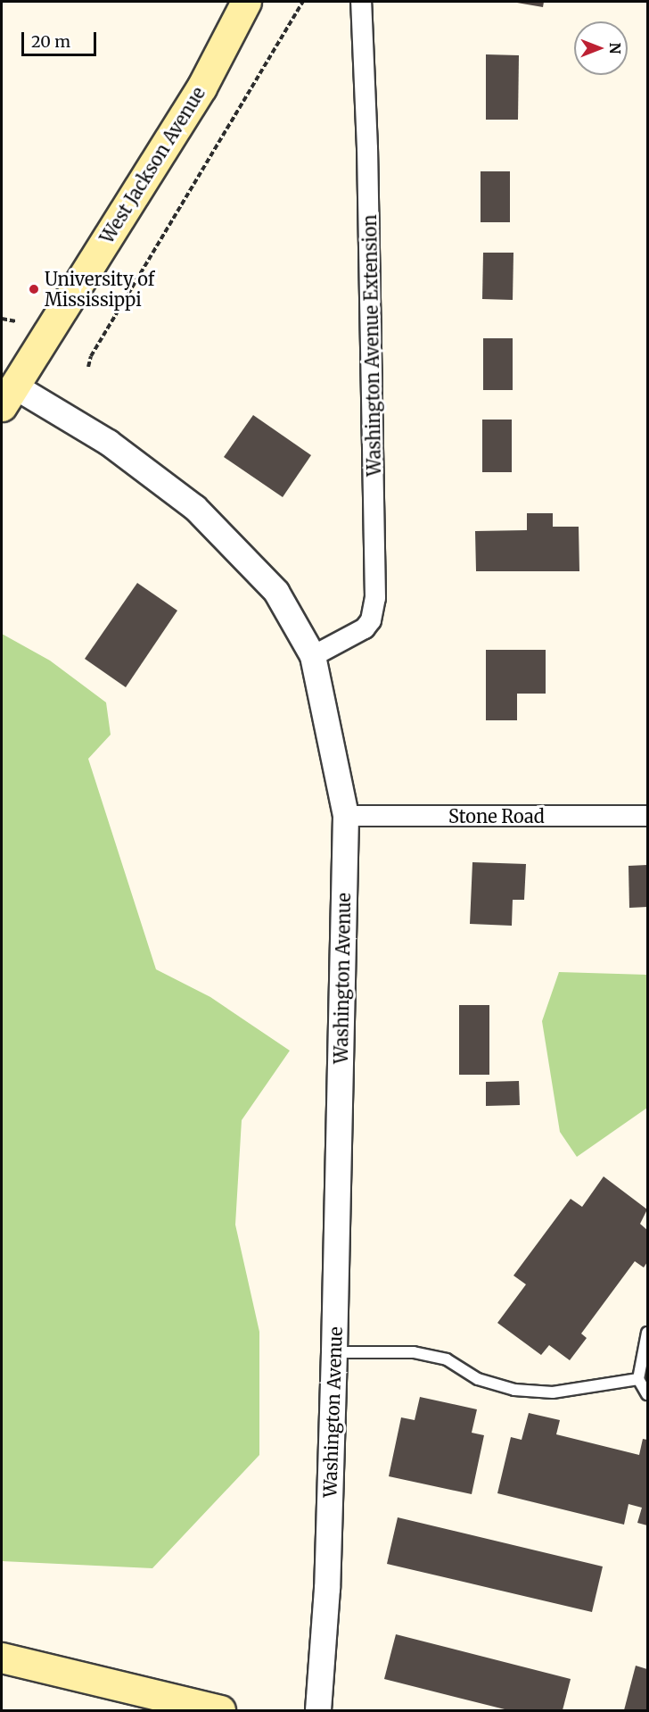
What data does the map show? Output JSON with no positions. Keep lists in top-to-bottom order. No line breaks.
{"streets":{"main road":["West Jackson Avenue"],"street":["Washington Avenue Extension","Stone Road","Washington Avenue"]},"crossings":[["West Jackson Avenue","Washington Avenue"],["Washington Avenue Extension","Washington Avenue"],["Stone Road","Washington Avenue"]],"places":["University of Mississippi"],"scale_bar":"20 m","north":"right"}
